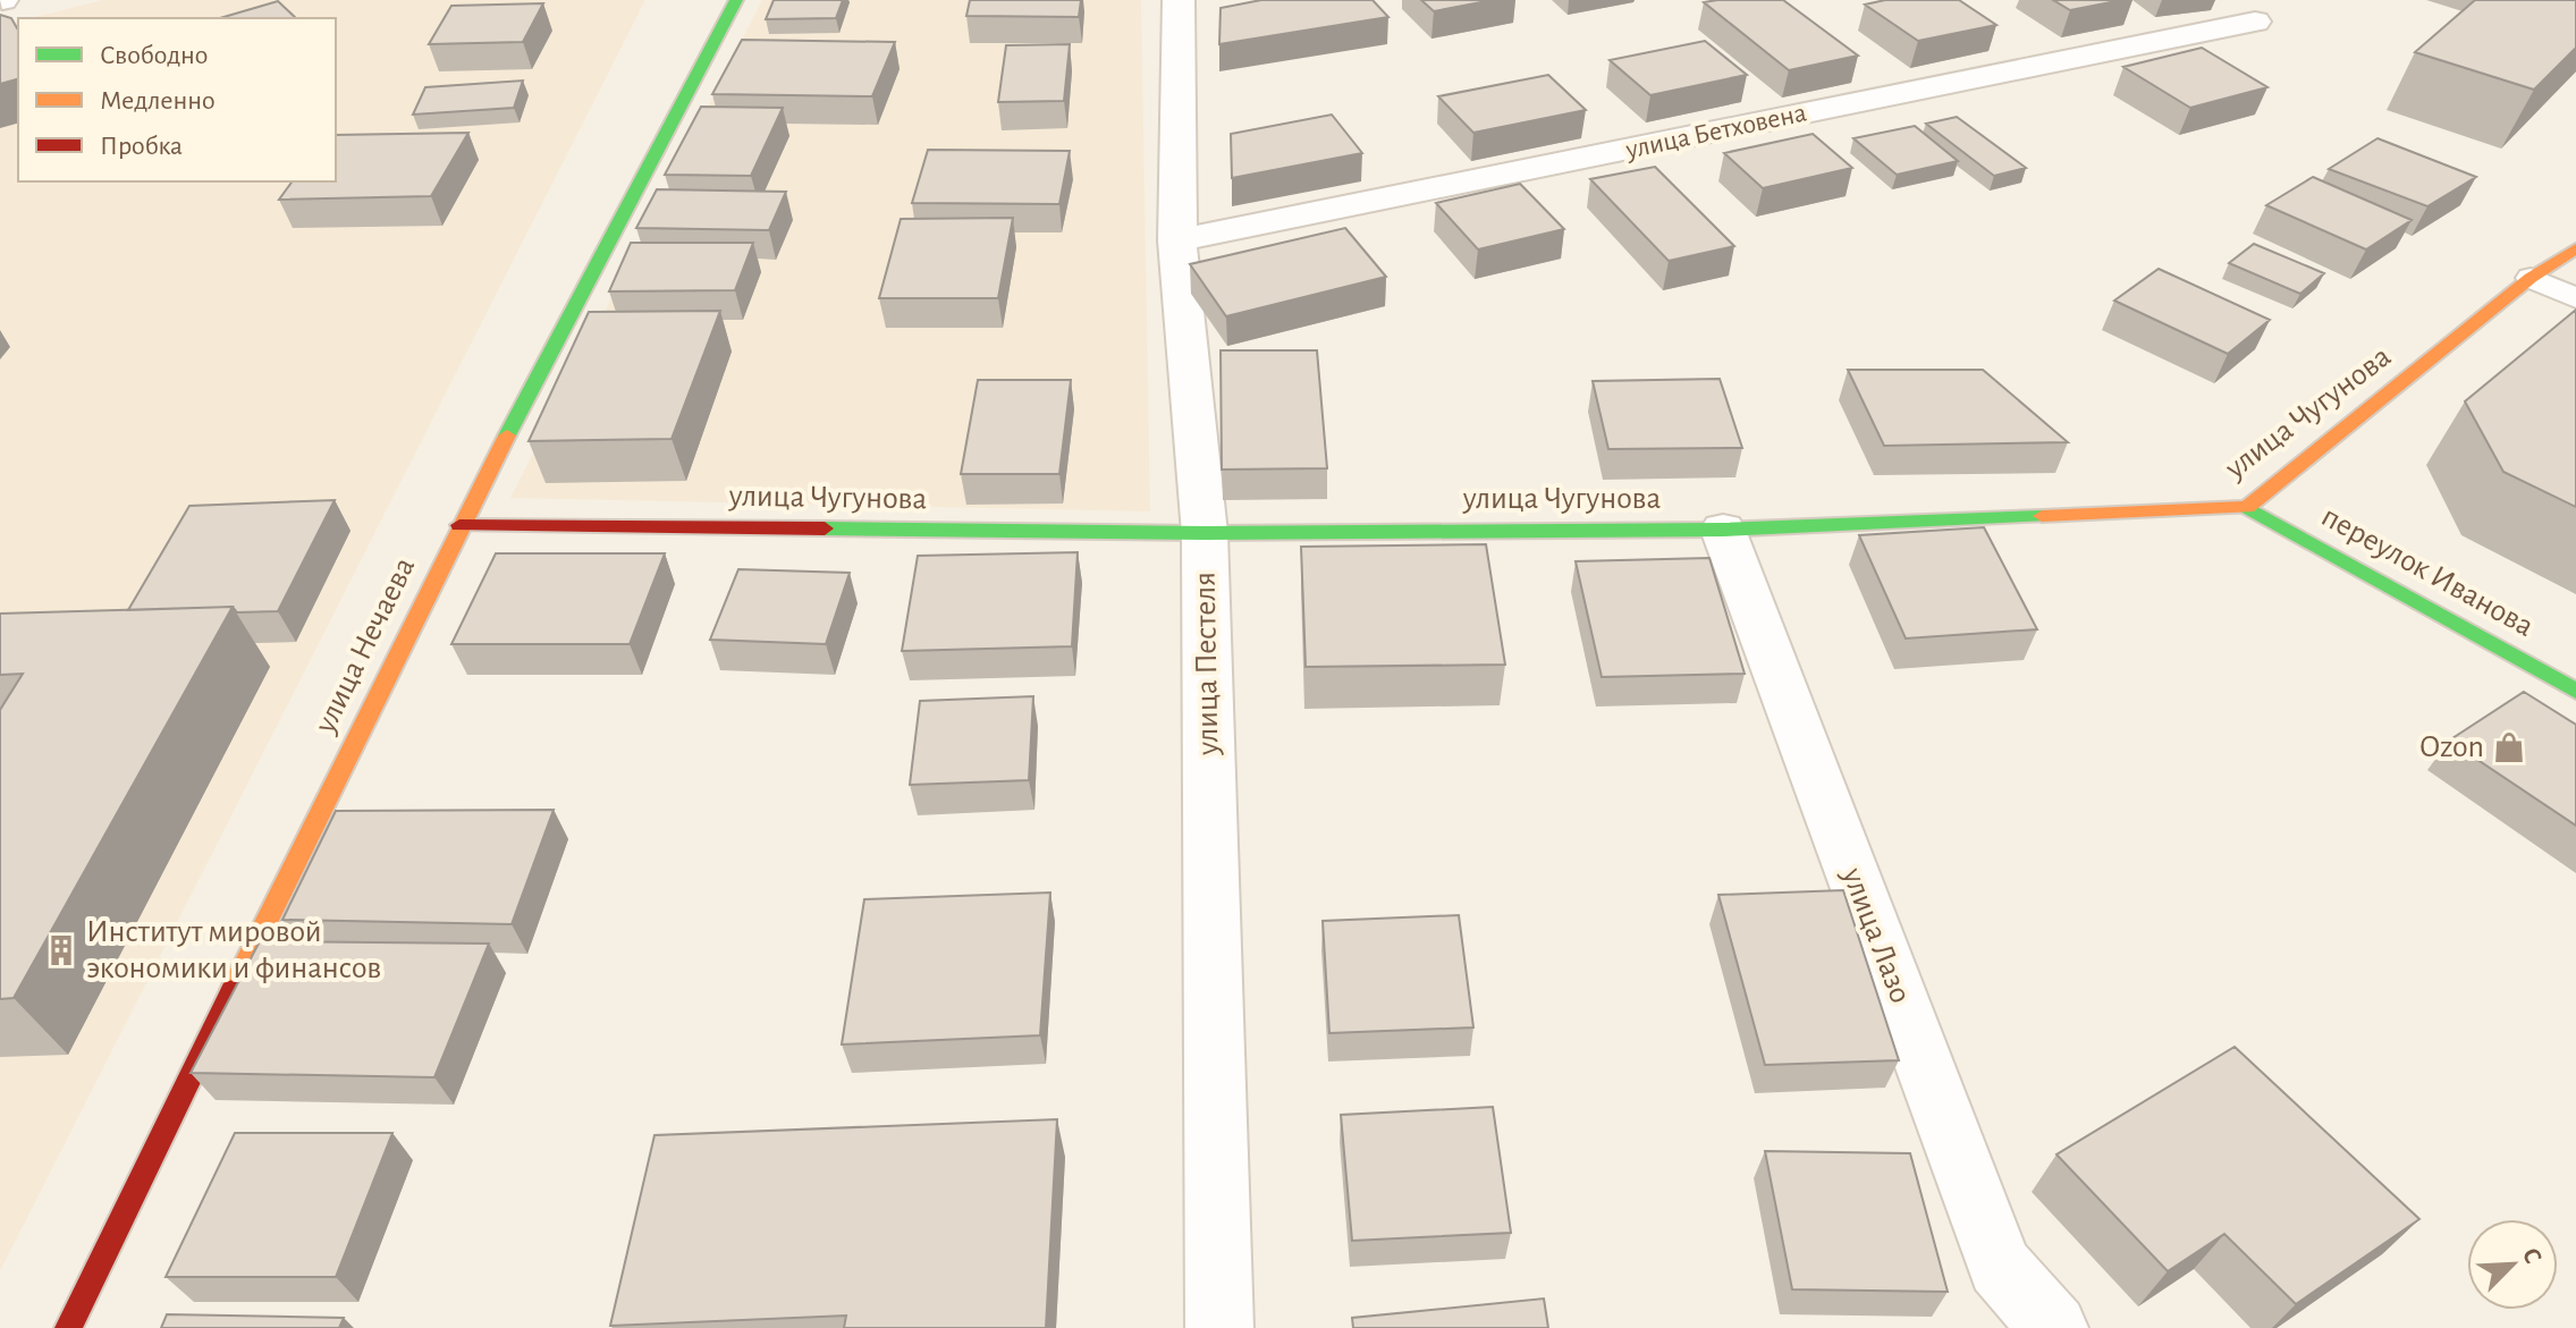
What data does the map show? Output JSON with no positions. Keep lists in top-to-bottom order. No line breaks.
{"streets":{"street":["улица Бетховена","улица Чугунова","переулок Иванова","улица Нечаева","улица Пестеля","улица Лазо"]},"crossings":[["улица Бетховена","улица Пестеля"],["улица Чугунова","переулок Иванова"],["улица Чугунова","улица Нечаева"],["улица Чугунова","улица Пестеля"],["улица Чугунова","улица Лазо"]],"places":{"shop":["Ozon"],"building":["Институт мировой экономики и финансов"]},"legend":["Свободно","Медленно","Пробка"],"north":"top right"}
